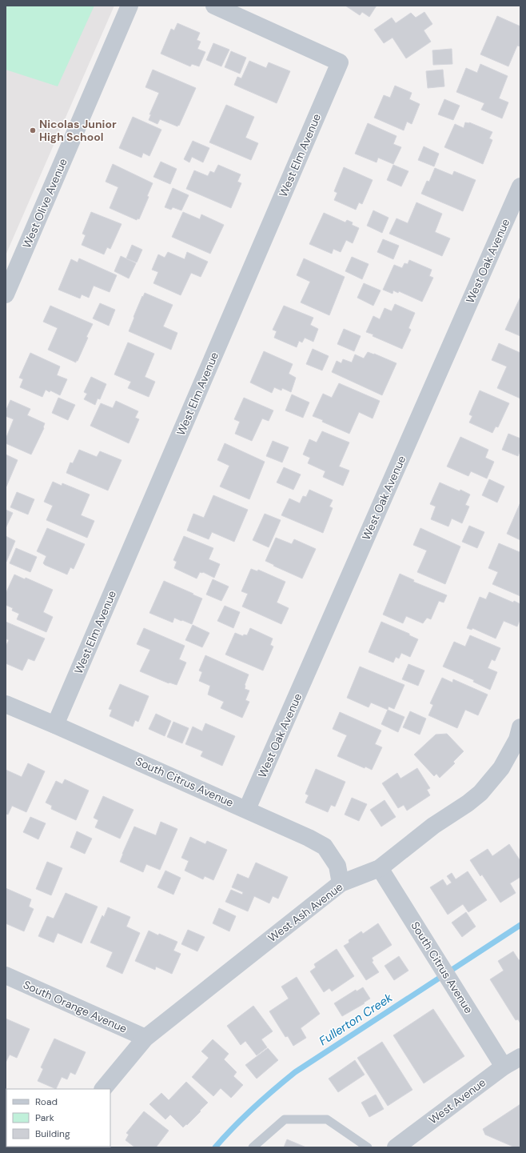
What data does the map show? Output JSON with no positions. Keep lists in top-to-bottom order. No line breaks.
{"streets":{"street":["West Elm Avenue","West Olive Avenue","West Oak Avenue","South Citrus Avenue","West Ash Avenue","South Orange Avenue","West Avenue"]},"crossings":[["West Elm Avenue","South Citrus Avenue"],["West Oak Avenue","South Citrus Avenue"],["South Citrus Avenue","West Ash Avenue"],["South Citrus Avenue","West Avenue"],["West Ash Avenue","South Orange Avenue"]],"water":["Fullerton Creek"],"places":["Nicolas Junior High School"],"legend":["Road","Park","Building"]}
